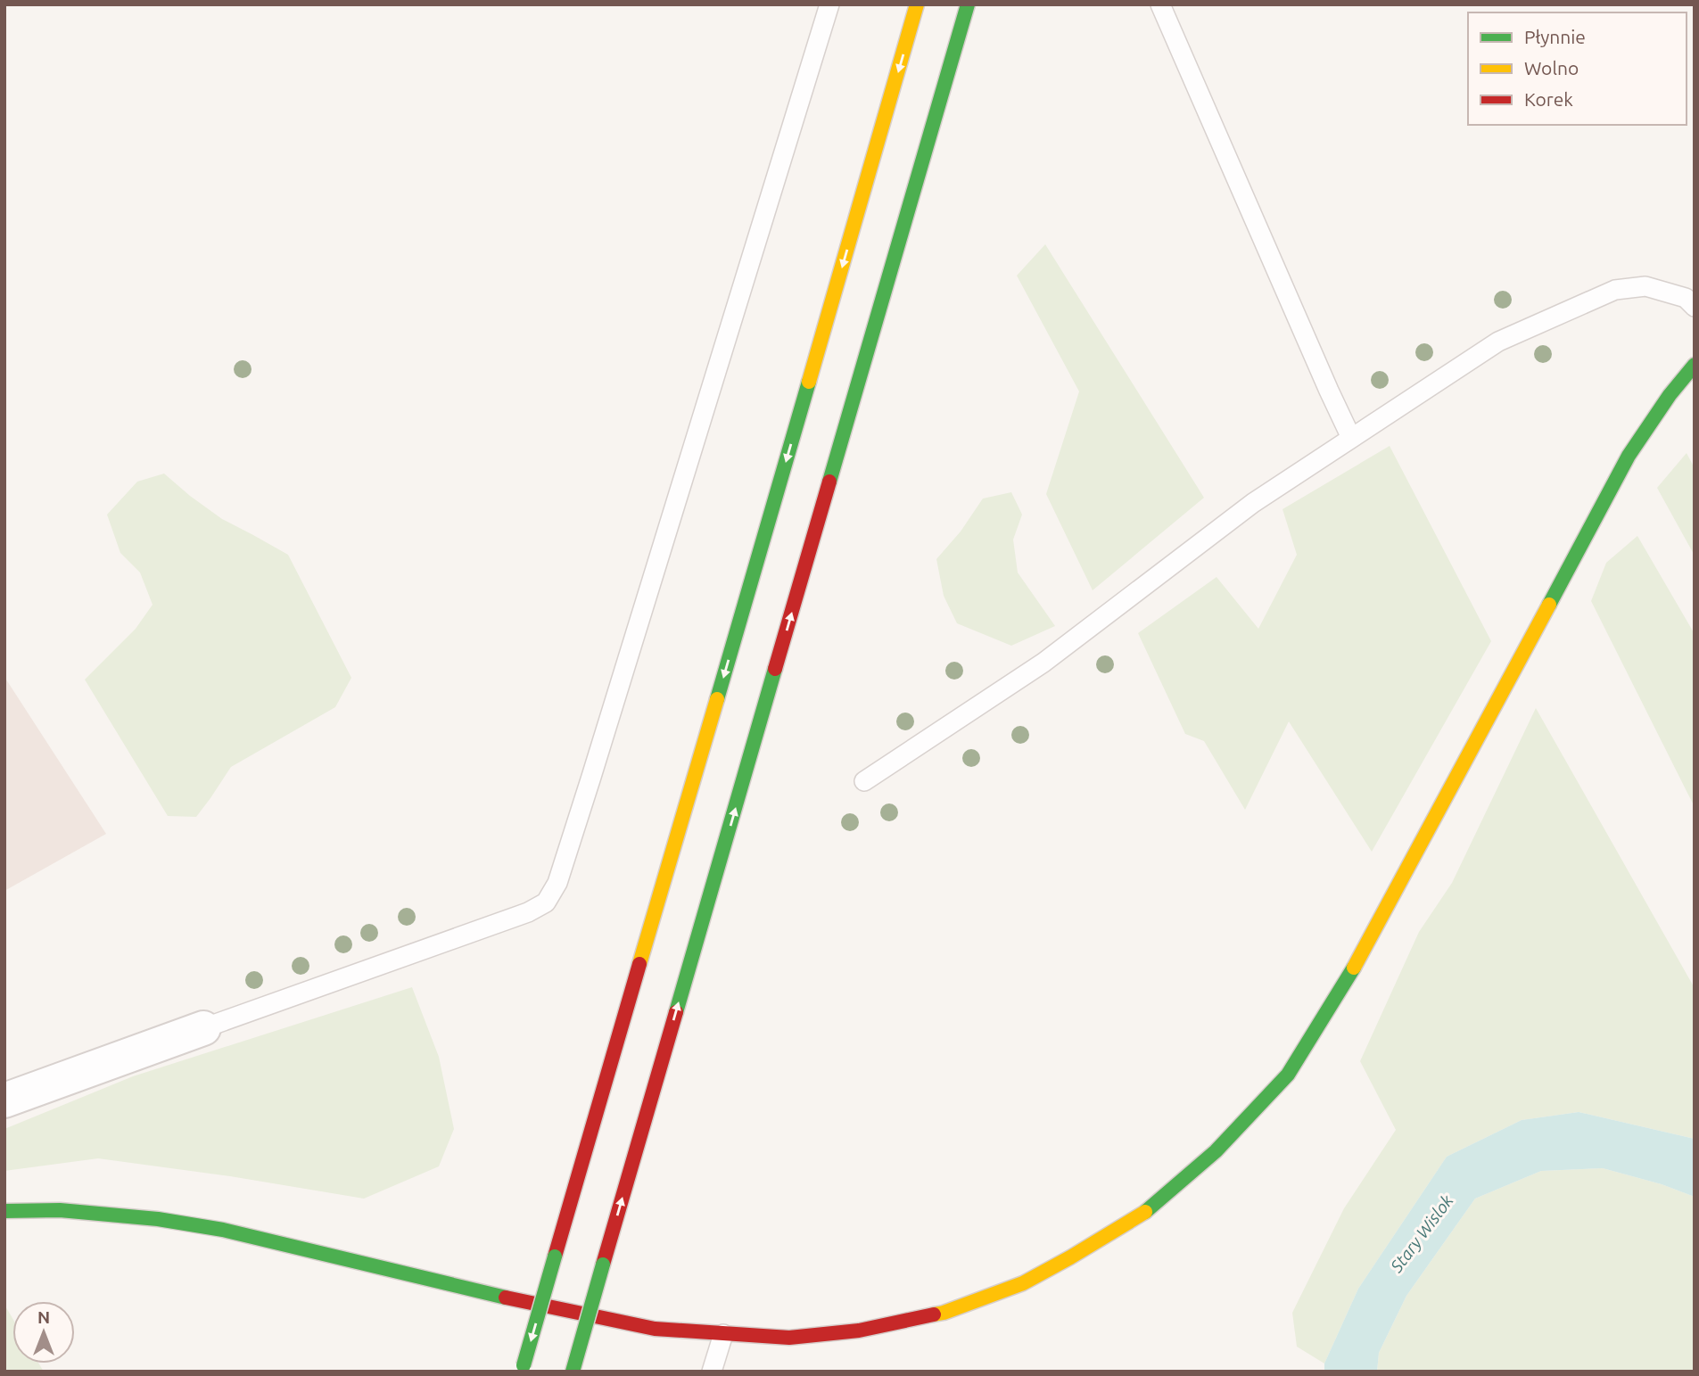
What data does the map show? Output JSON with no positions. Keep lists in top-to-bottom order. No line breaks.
{"water":["Stary Wislok"],"legend":["Płynnie","Wolno","Korek"],"north":"top"}
